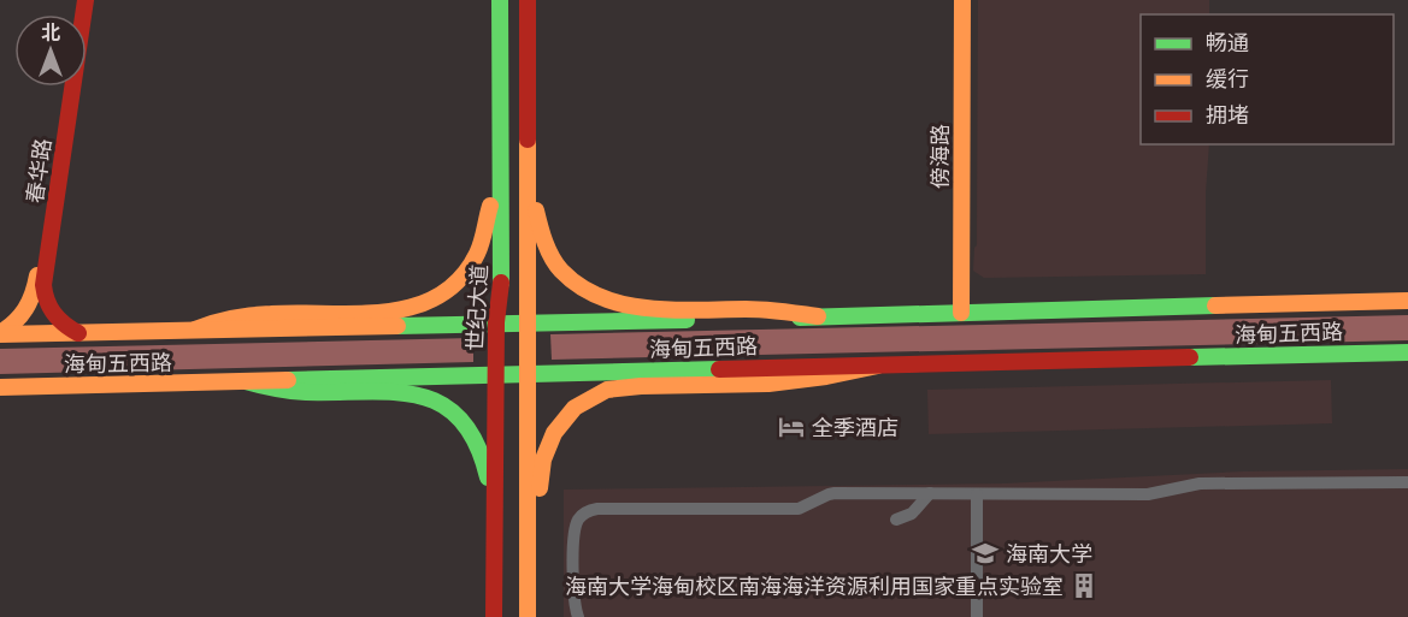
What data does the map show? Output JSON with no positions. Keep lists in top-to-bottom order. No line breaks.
{"streets":{"main road":["傍海路","春华路","世纪大道","海甸五西路"]},"crossings":[["傍海路","海甸五西路"],["春华路","海甸五西路"],["世纪大道","海甸五西路"]],"places":{"hotel":["全季酒店"],"school or university":["海南大学"],"building":["海南大学海甸校区南海海洋资源利用国家重点实验室"]},"legend":["畅通","缓行","拥堵"],"north":"top"}
